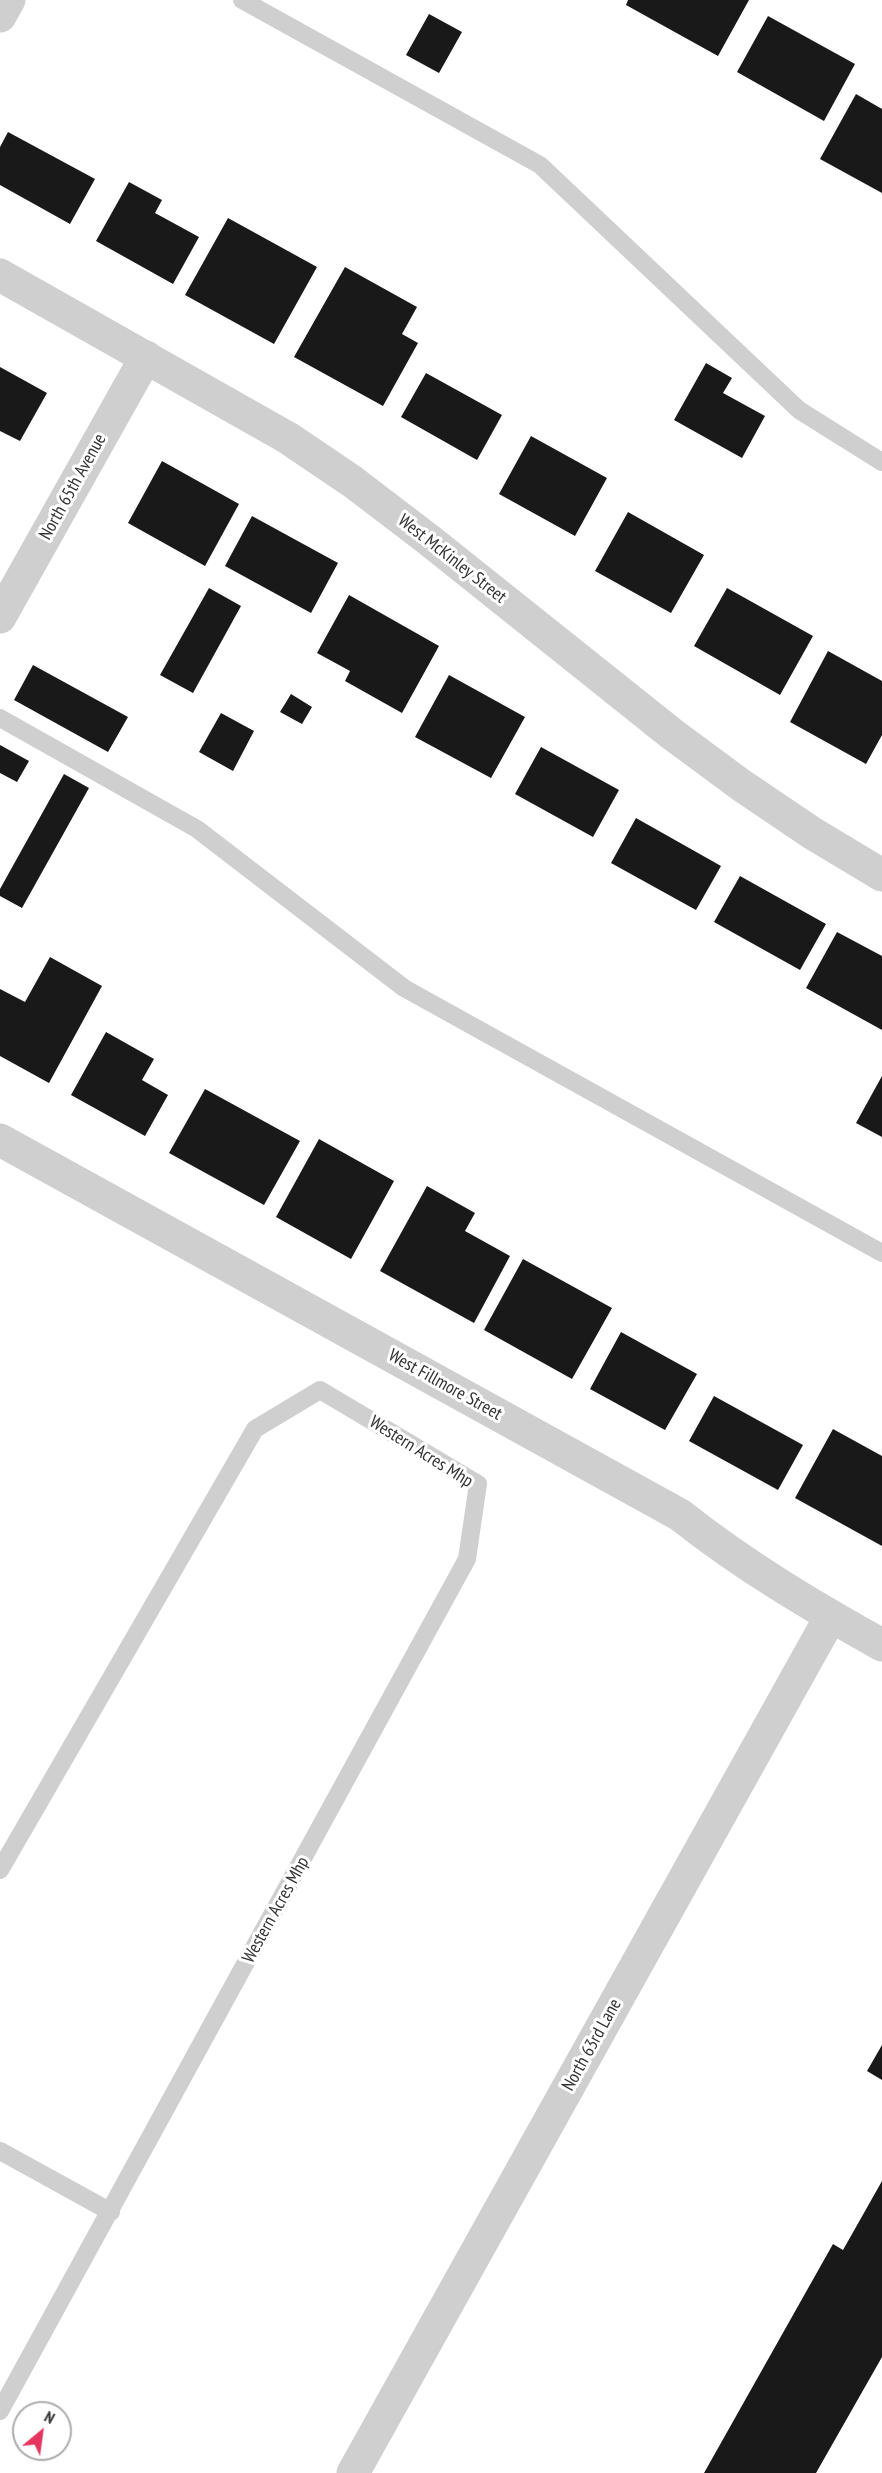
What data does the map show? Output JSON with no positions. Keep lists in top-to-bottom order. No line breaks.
{"streets":{"street":["North 65th Avenue","West McKinley Street","West Fillmore Street","North 63rd Lane"],"lane":["Western Acres Mhp"]},"crossings":[["North 65th Avenue","West McKinley Street"],["West Fillmore Street","North 63rd Lane"]],"north":"top right"}
